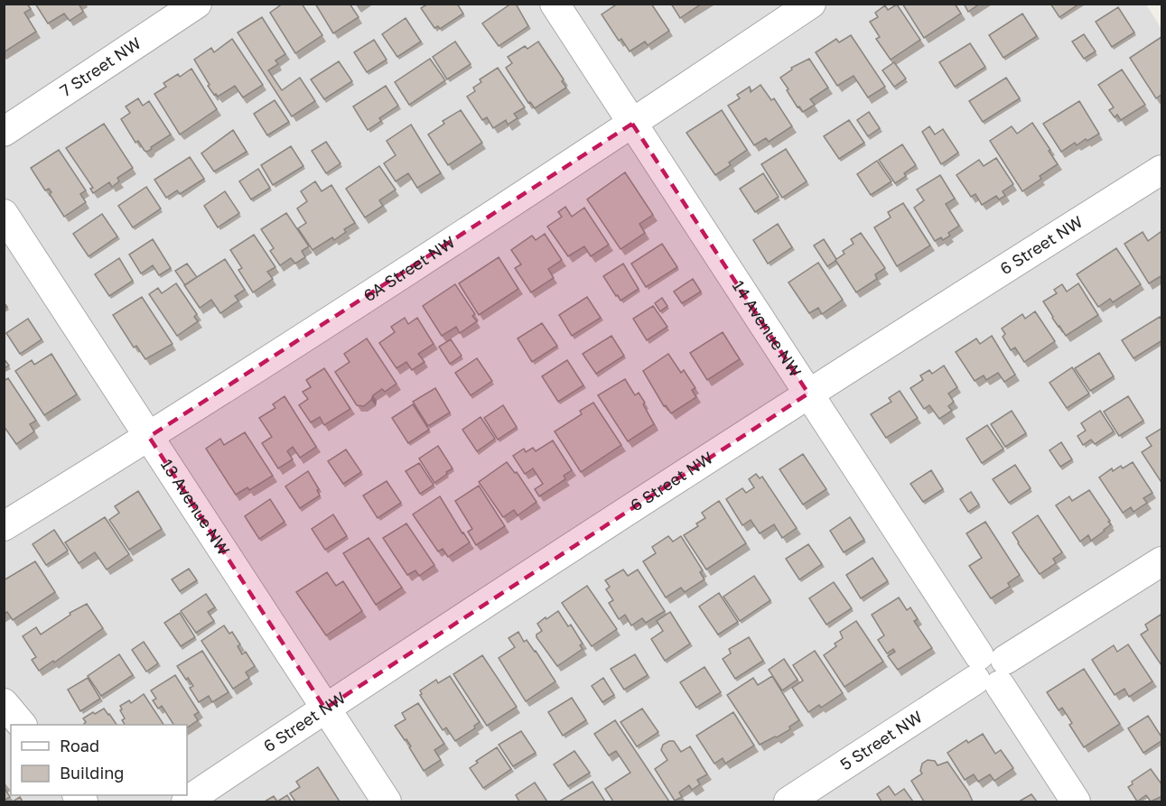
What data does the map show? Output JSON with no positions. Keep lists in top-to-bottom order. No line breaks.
{"streets":{"street":["7 Street NW","6 Street NW","6A Street NW","14 Avenue NW","13 Avenue NW","5 Street NW"]},"crossings":[["6 Street NW","14 Avenue NW"],["6 Street NW","13 Avenue NW"],["6A Street NW","14 Avenue NW"],["6A Street NW","13 Avenue NW"],["14 Avenue NW","5 Street NW"]],"legend":["Road","Building"]}
